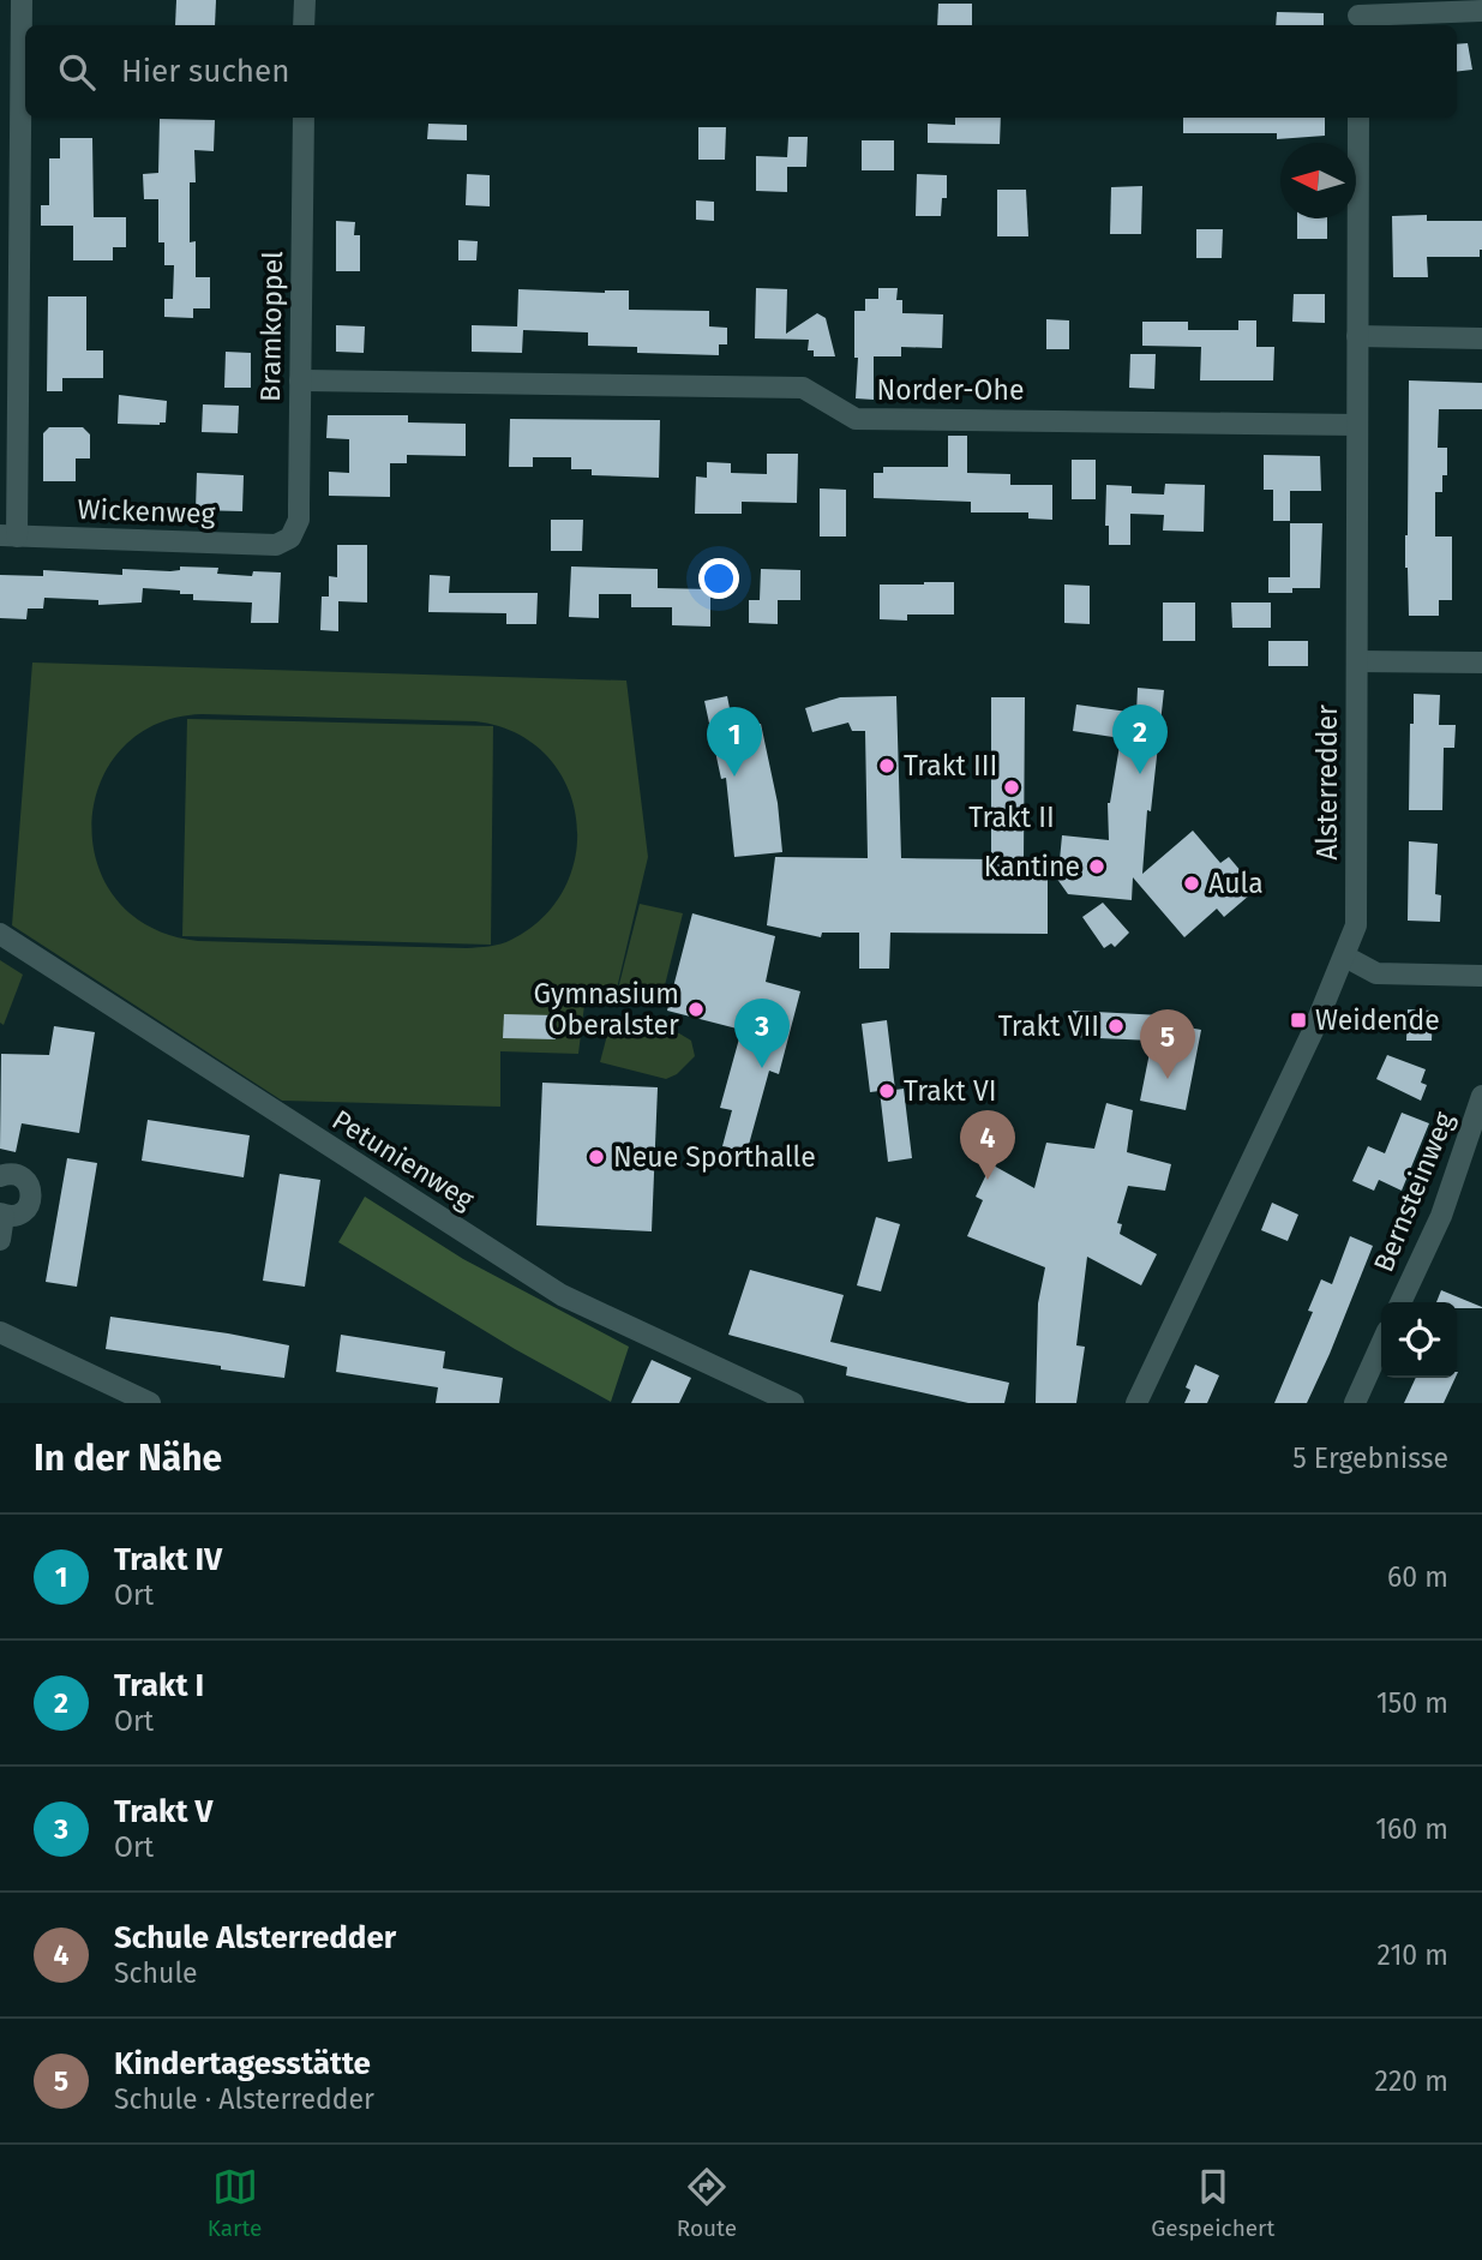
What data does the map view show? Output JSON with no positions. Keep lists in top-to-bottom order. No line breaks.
{"streets":{"street":["Bramkoppel","Norder-Ohe","Wickenweg","Alsterredder","Petunienweg","Bernsteinweg"]},"crossings":[["Bramkoppel","Norder-Ohe"],["Bramkoppel","Wickenweg"],["Norder-Ohe","Alsterredder"]],"places":{"other":["Trakt III","Trakt II","Kantine","Aula","Gymnasium Oberalster","Trakt VII","Trakt VI","Neue Sporthalle"],"transit":["Weidende"]},"north":"left","page":{"search":"Hier suchen","pins":["2","1","3","5","4"],"heading":["In der Nähe","5 Ergebnisse"],"list":[{"mark":"1","name":"Trakt IV","note":"Ort","value":"60 m"},{"mark":"2","name":"Trakt I","note":"Ort","value":"150 m"},{"mark":"3","name":"Trakt V","note":"Ort","value":"160 m"},{"mark":"4","name":"Schule Alsterredder","note":"Schule","value":"210 m"},{"mark":"5","name":"Kindertagesstätte","note":"Schule · Alsterredder","value":"220 m"}],"nav":["Karte","Route","Gespeichert"]}}
